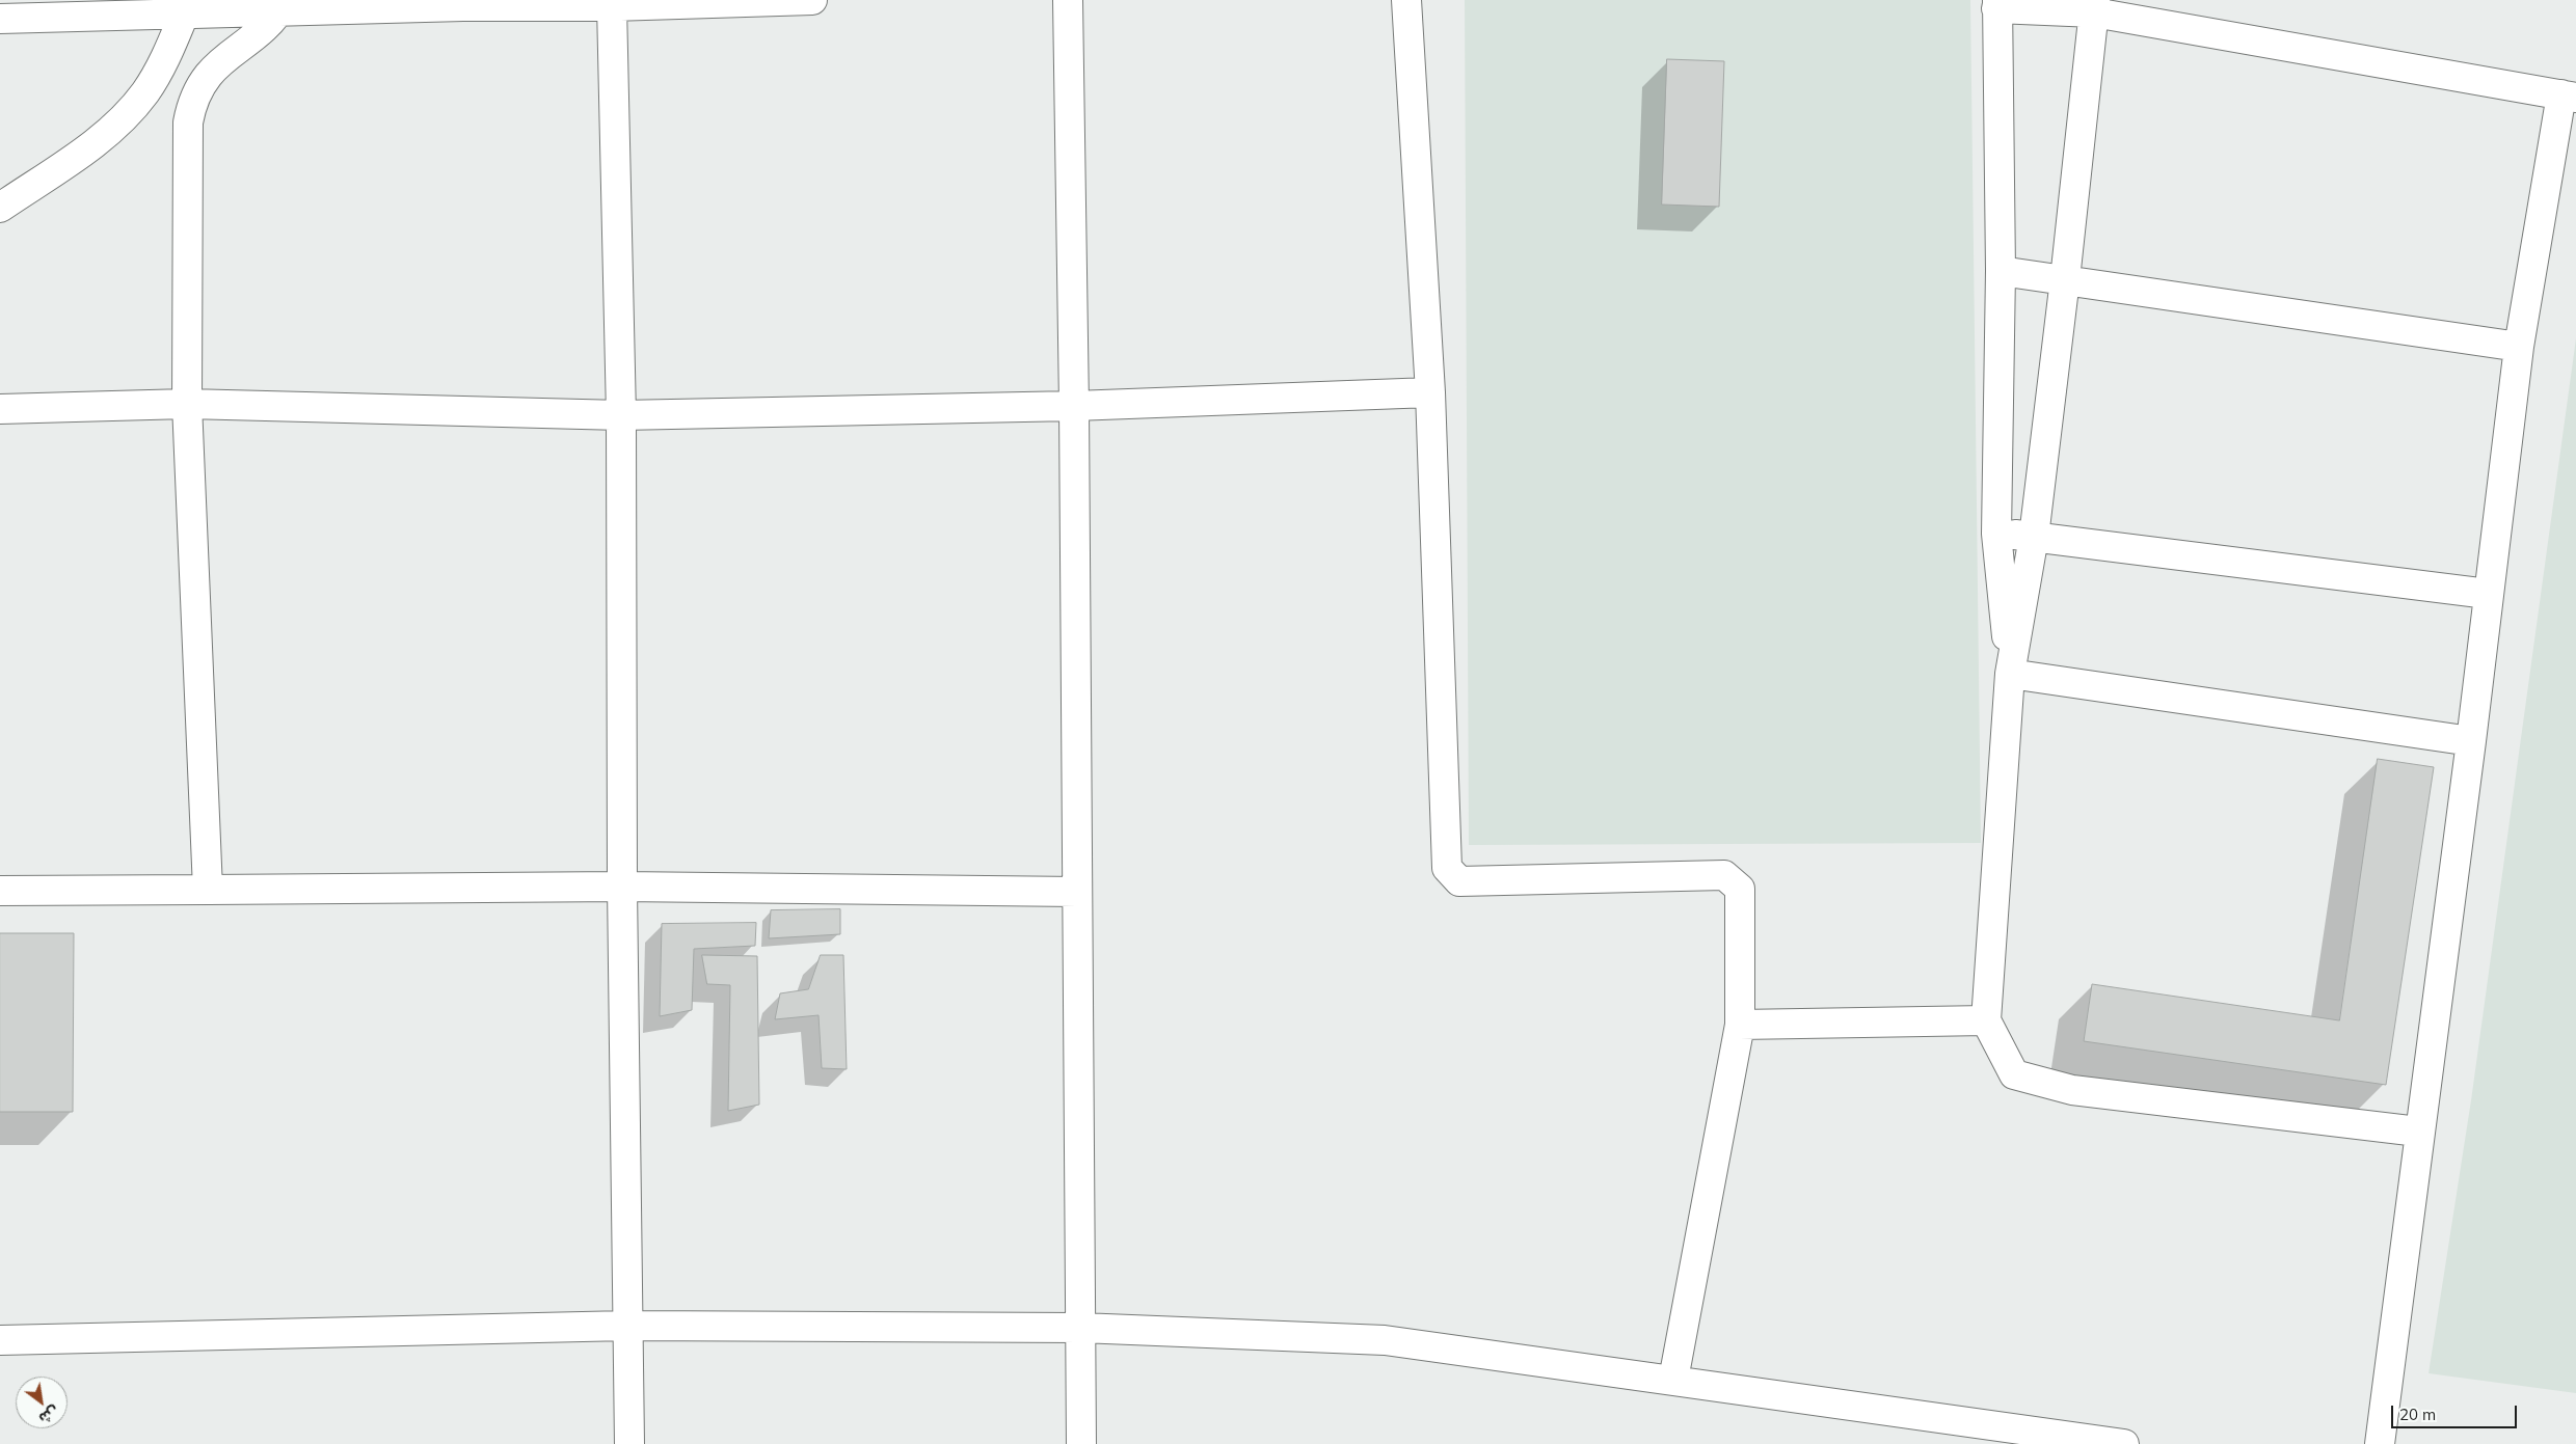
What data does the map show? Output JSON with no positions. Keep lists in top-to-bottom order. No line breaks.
{"scale_bar":"20 m","north":"bottom right"}
